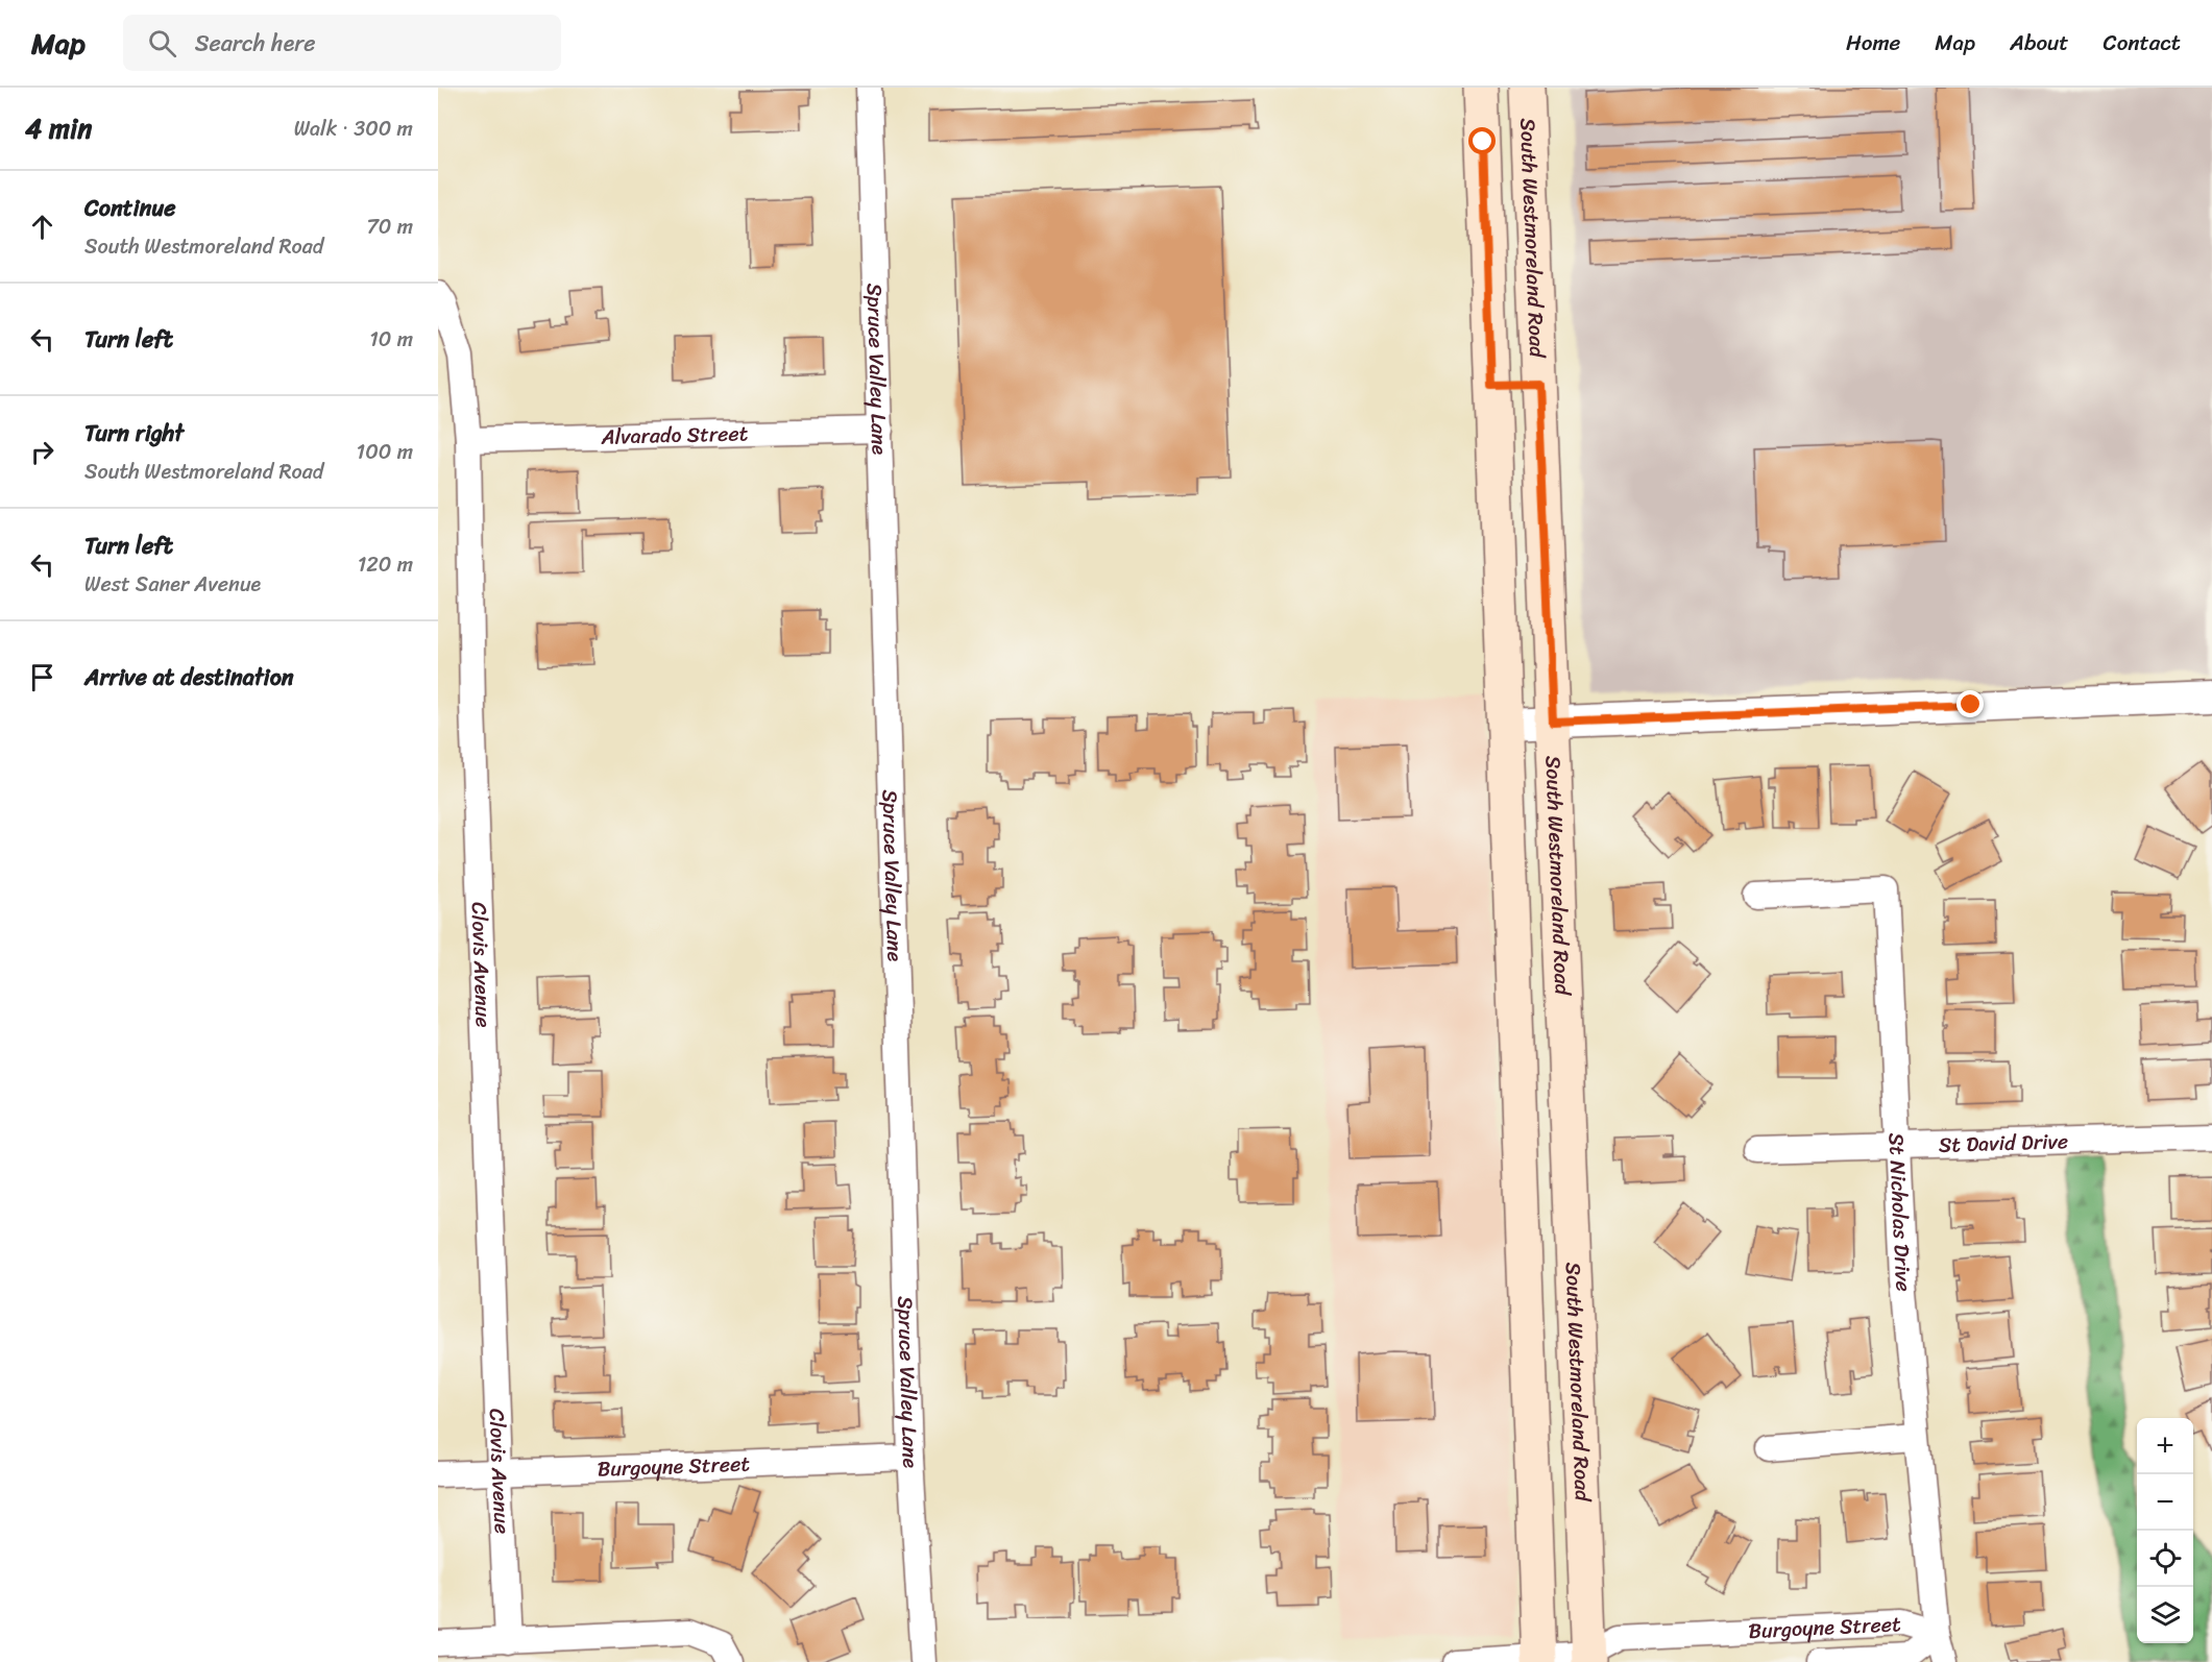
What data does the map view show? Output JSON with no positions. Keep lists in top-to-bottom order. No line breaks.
{"streets":{"main road":["South Westmoreland Road"],"street":["Spruce Valley Lane","Alvarado Street","Clovis Avenue","St David Drive","St Nicholas Drive","Burgoyne Street"]},"crossings":[["South Westmoreland Road","Burgoyne Street"],["Spruce Valley Lane","Alvarado Street"],["Spruce Valley Lane","Burgoyne Street"],["Alvarado Street","Clovis Avenue"],["Clovis Avenue","Burgoyne Street"],["St David Drive","St Nicholas Drive"],["St Nicholas Drive","Burgoyne Street"]],"page":{"header":"Map","search":"Search here","nav":["Home","Map","About","Contact"],"heading":["4 min","Walk · 300 m"],"list":[["Continue","South Westmoreland Road","70 m"],["Turn left","10 m"],["Turn right","South Westmoreland Road","100 m"],["Turn left","West Saner Avenue","120 m"],"Arrive at destination"],"map_buttons":["+","−"]}}
